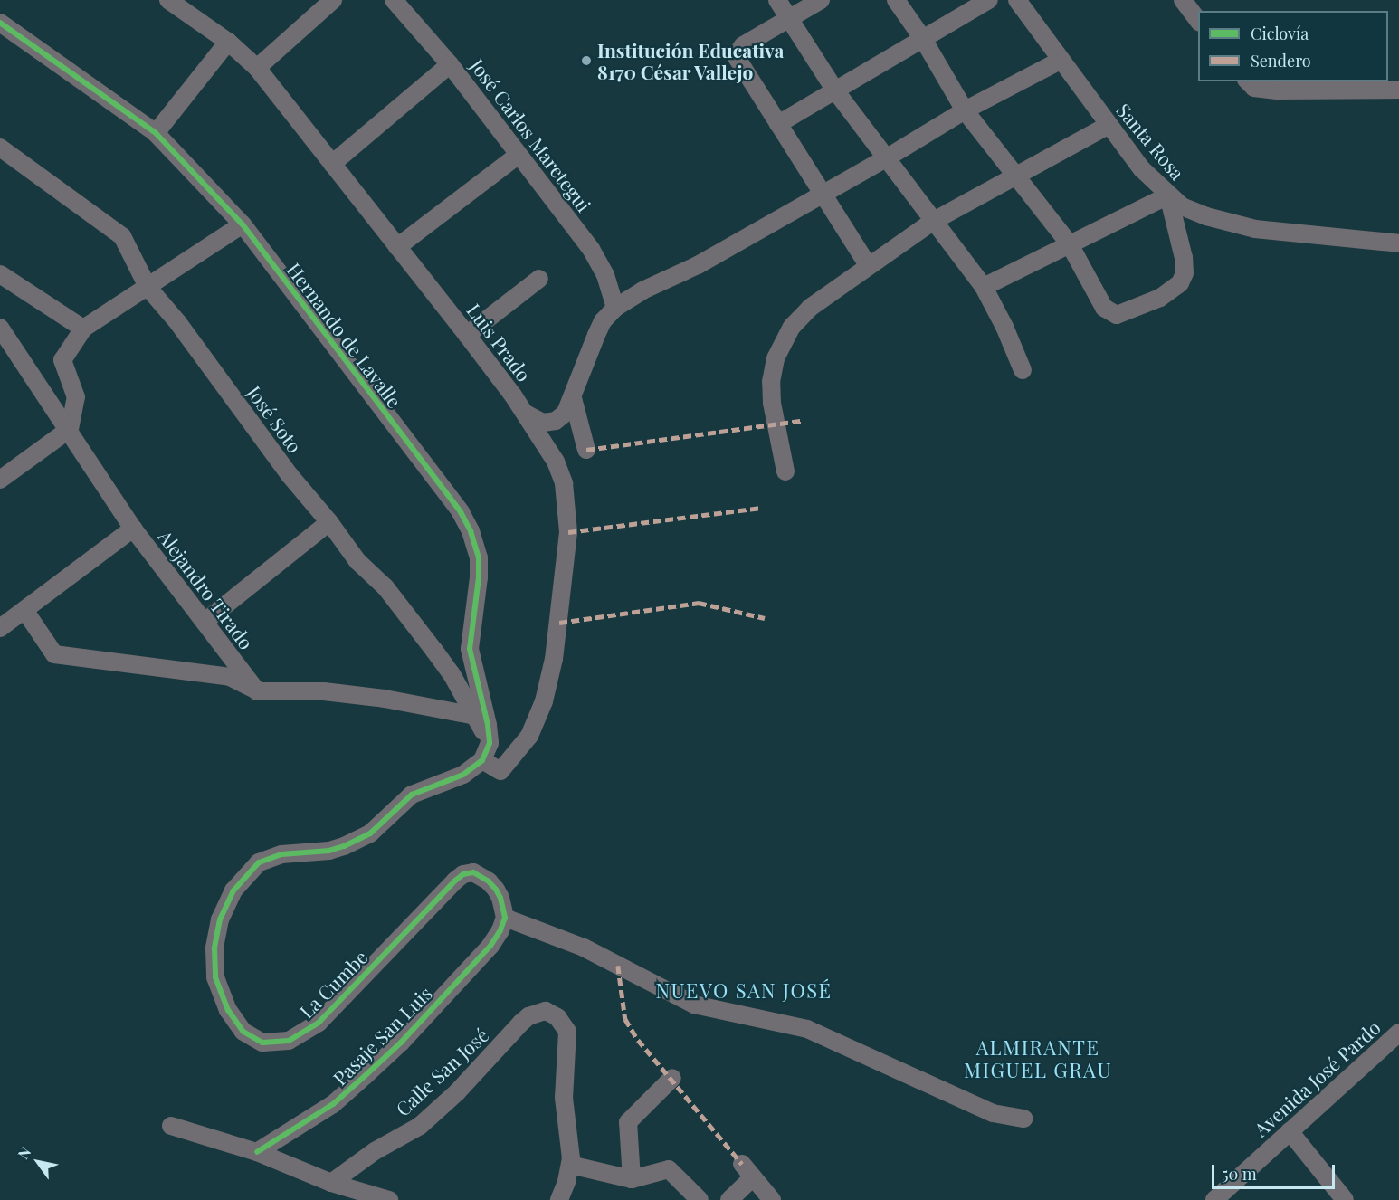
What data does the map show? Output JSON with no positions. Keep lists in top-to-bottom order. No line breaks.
{"streets":{"street":["José Carlos Maretegui","Santa Rosa","Hernando de Lavalle","Luis Prado","José Soto","Alejandro Tirado","La Cumbe","Pasaje San Luis","Calle San José","Avenida José Pardo"]},"crossings":[["Hernando de Lavalle","Luis Prado"],["Hernando de Lavalle","José Soto"],["Hernando de Lavalle","La Cumbe"],["Luis Prado","La Cumbe"],["La Cumbe","Pasaje San Luis"]],"districts":["NUEVO SAN JOSÉ","ALMIRANTE MIGUEL GRAU"],"places":["Institución Educativa 8170 César Vallejo"],"legend":["Ciclovía","Sendero"],"scale_bar":"50 m","north":"top left"}
